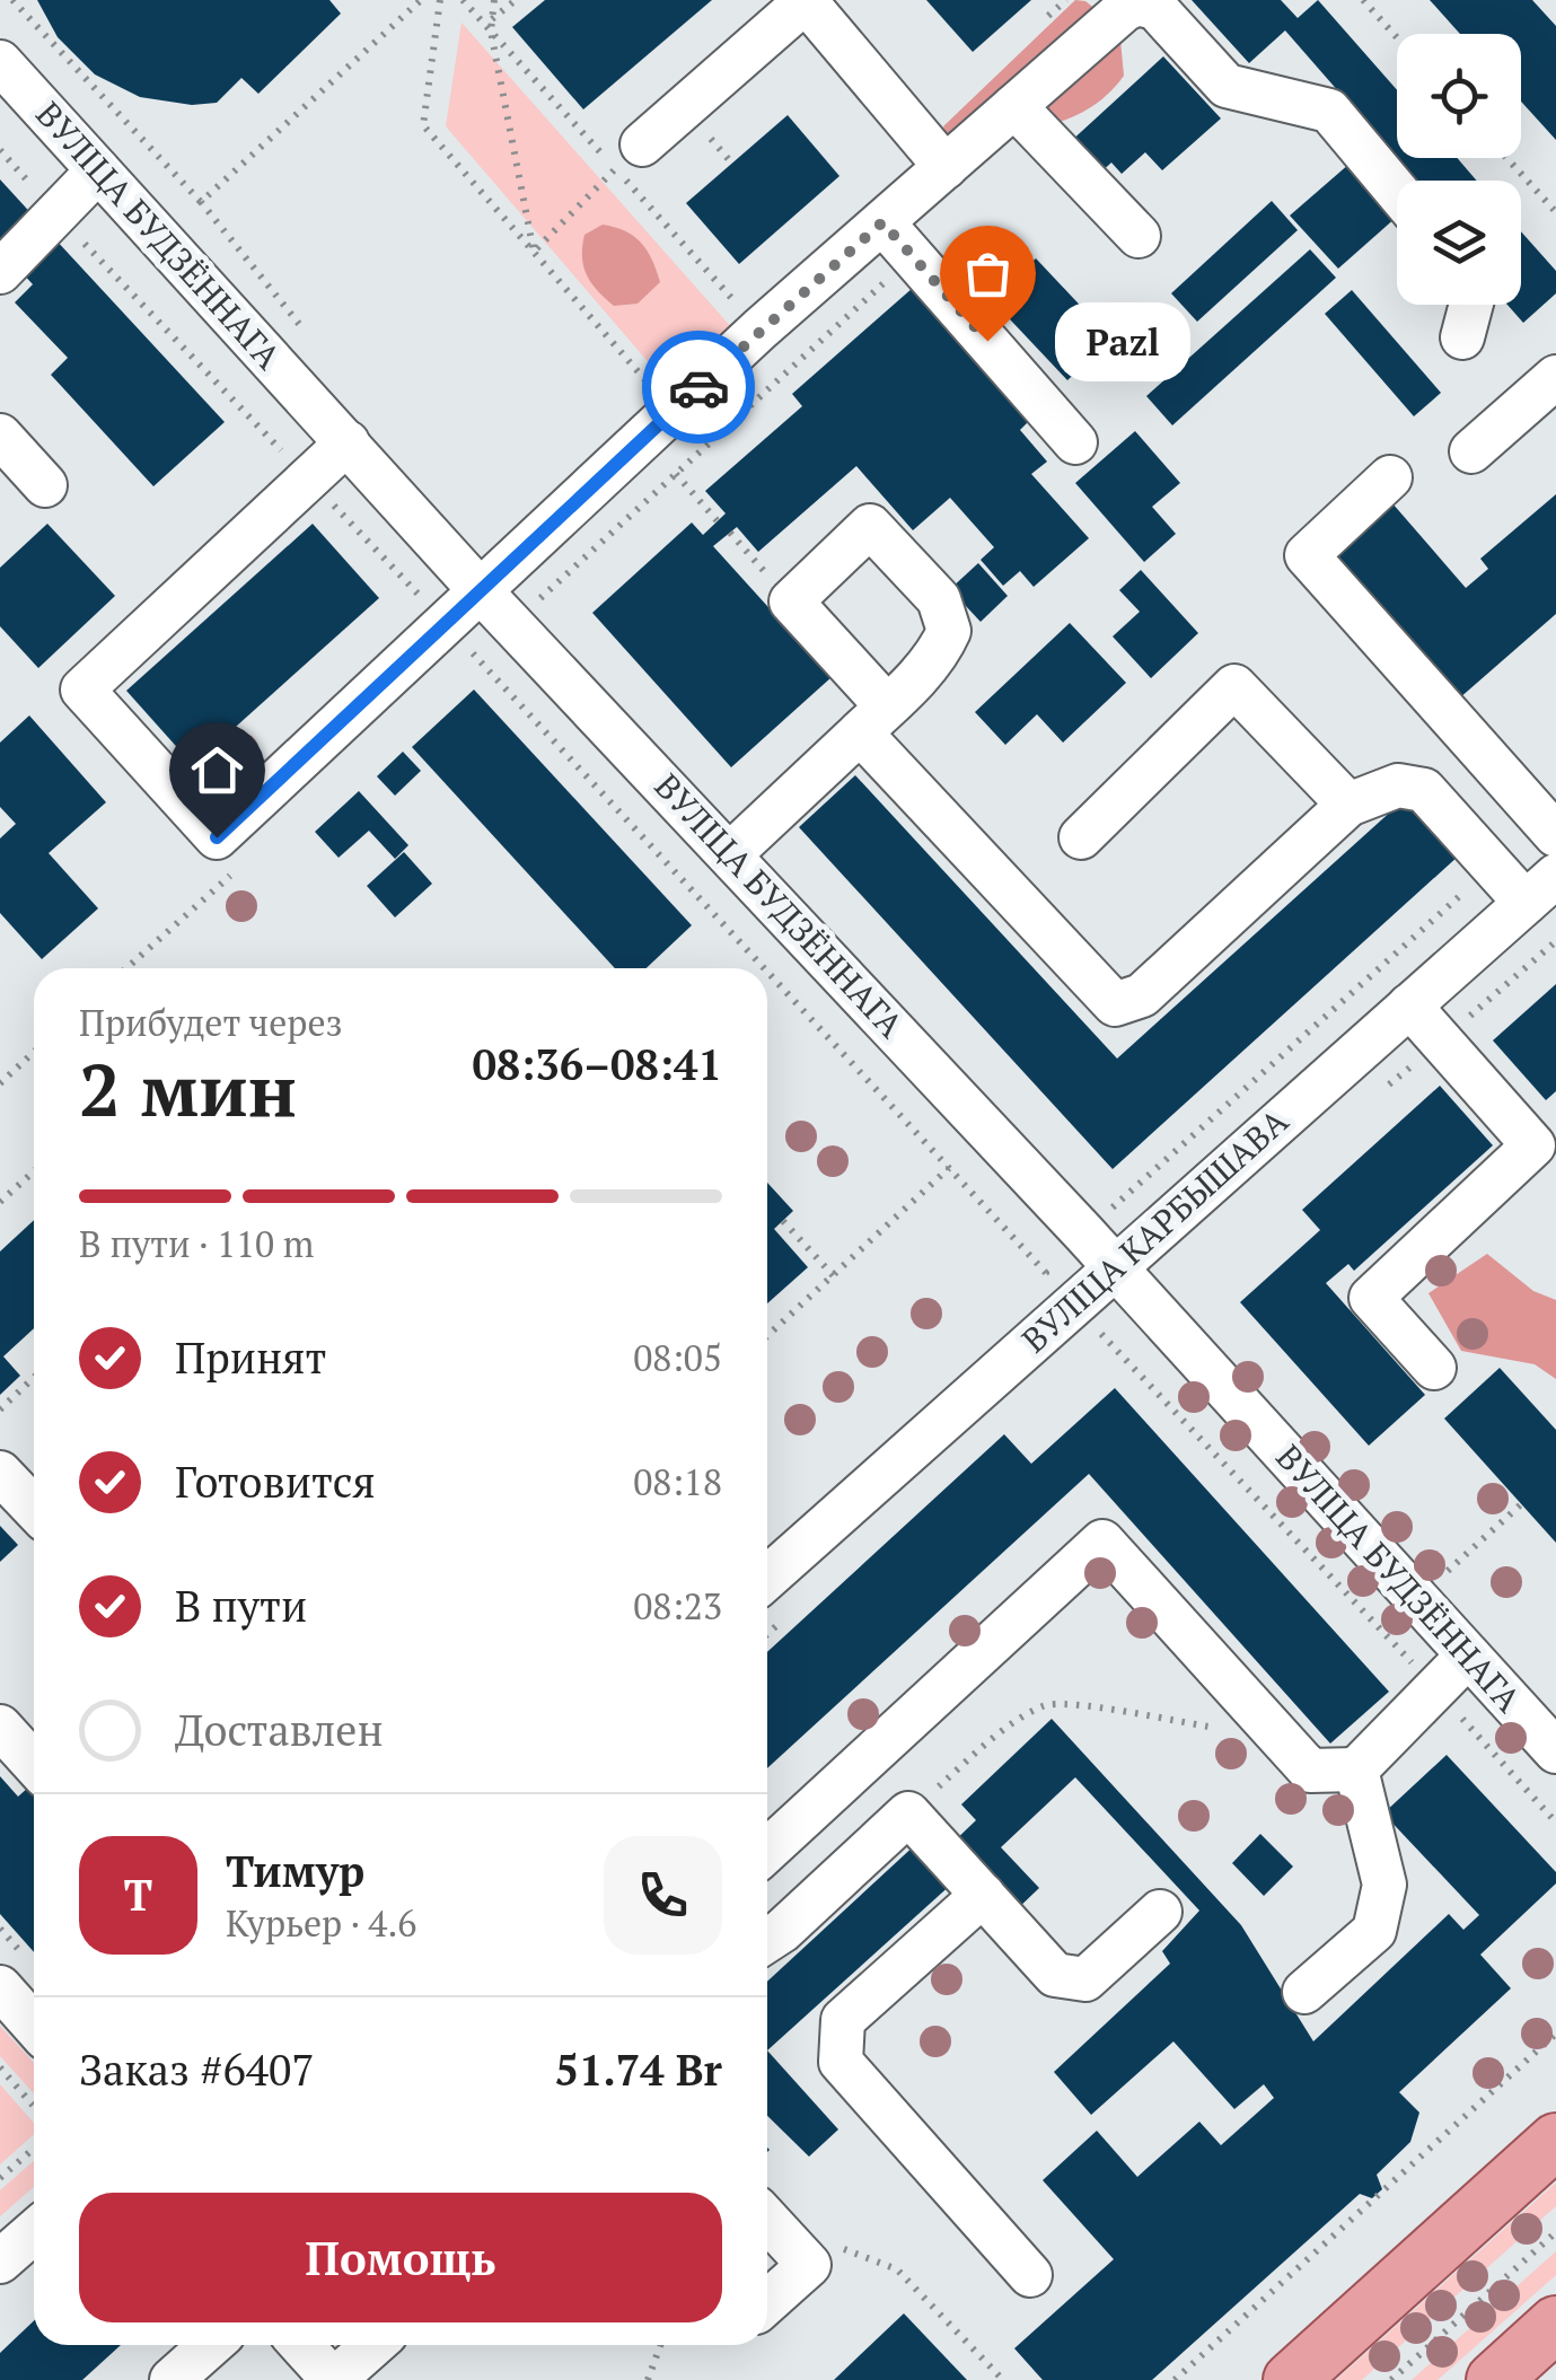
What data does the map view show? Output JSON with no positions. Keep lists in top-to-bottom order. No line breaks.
{"streets":{"street":["ВУЛІЦА БУДЗЁННАГА","ВУЛІЦА КАРБЫШАВА"]},"crossings":[["ВУЛІЦА БУДЗЁННАГА","ВУЛІЦА КАРБЫШАВА"]],"places":["Pazl"],"page":{"bubble":"Pazl","heading":["2 мин","Прибудет через","08:36–08:41"],"panel":["Тимур","Курьер · 4.6","Заказ #6407","51.74 Br"],"bar":"В пути · 110 m","list":[["Принят","08:05"],["Готовится","08:18"],["В пути","08:23"],"Доставлен"],"round":"Т","buttons":"Помощь"}}
